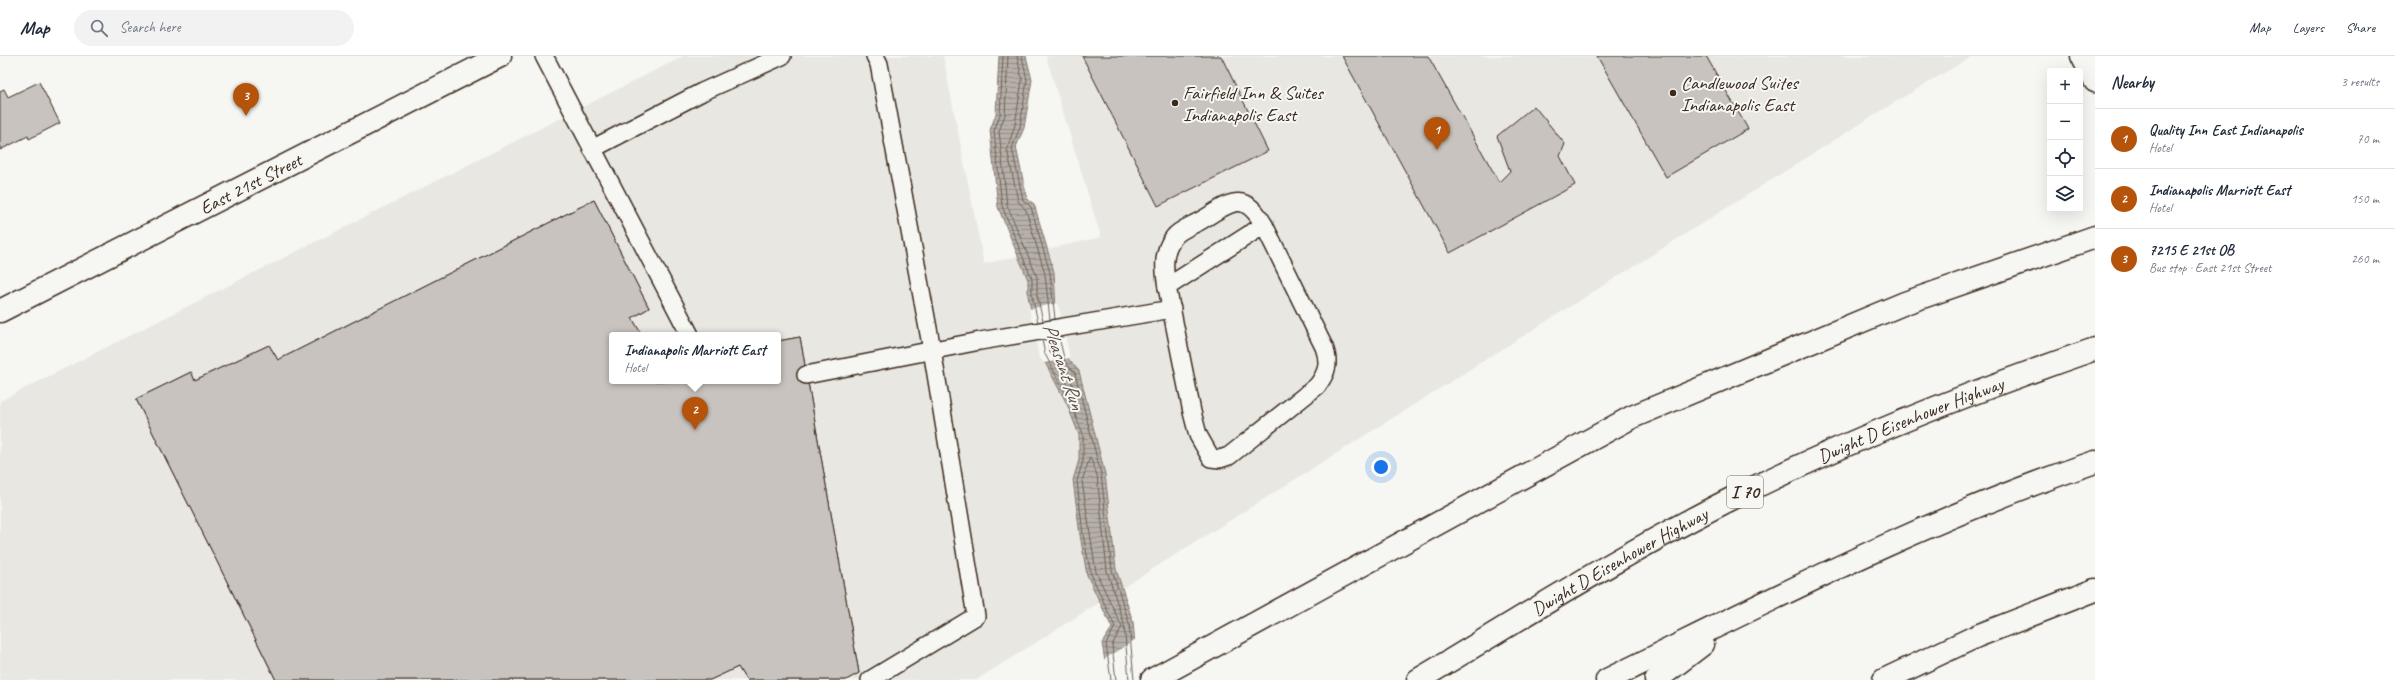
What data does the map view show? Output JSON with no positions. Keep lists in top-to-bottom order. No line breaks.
{"streets":{"main road":["East 21st Street","Dwight D Eisenhower Highway","I 70"]},"water":["Pleasant Run"],"places":["Candlewood Suites Indianapolis East","Fairfield Inn & Suites Indianapolis East"],"page":{"header":"Map","search":"Search here","nav":["Map","Layers","Share"],"heading":["Nearby","3 results"],"map_buttons":["+","−"],"pins":["3","1","2"],"list":[{"mark":"1","name":"Quality Inn East Indianapolis","note":"Hotel","value":"70 m"},{"mark":"2","name":"Indianapolis Marriott East","note":"Hotel","value":"150 m"},{"mark":"3","name":"7215 E 21st OB","note":"Bus stop · East 21st Street","value":"260 m"}],"popup":["Indianapolis Marriott East","Hotel"]}}
